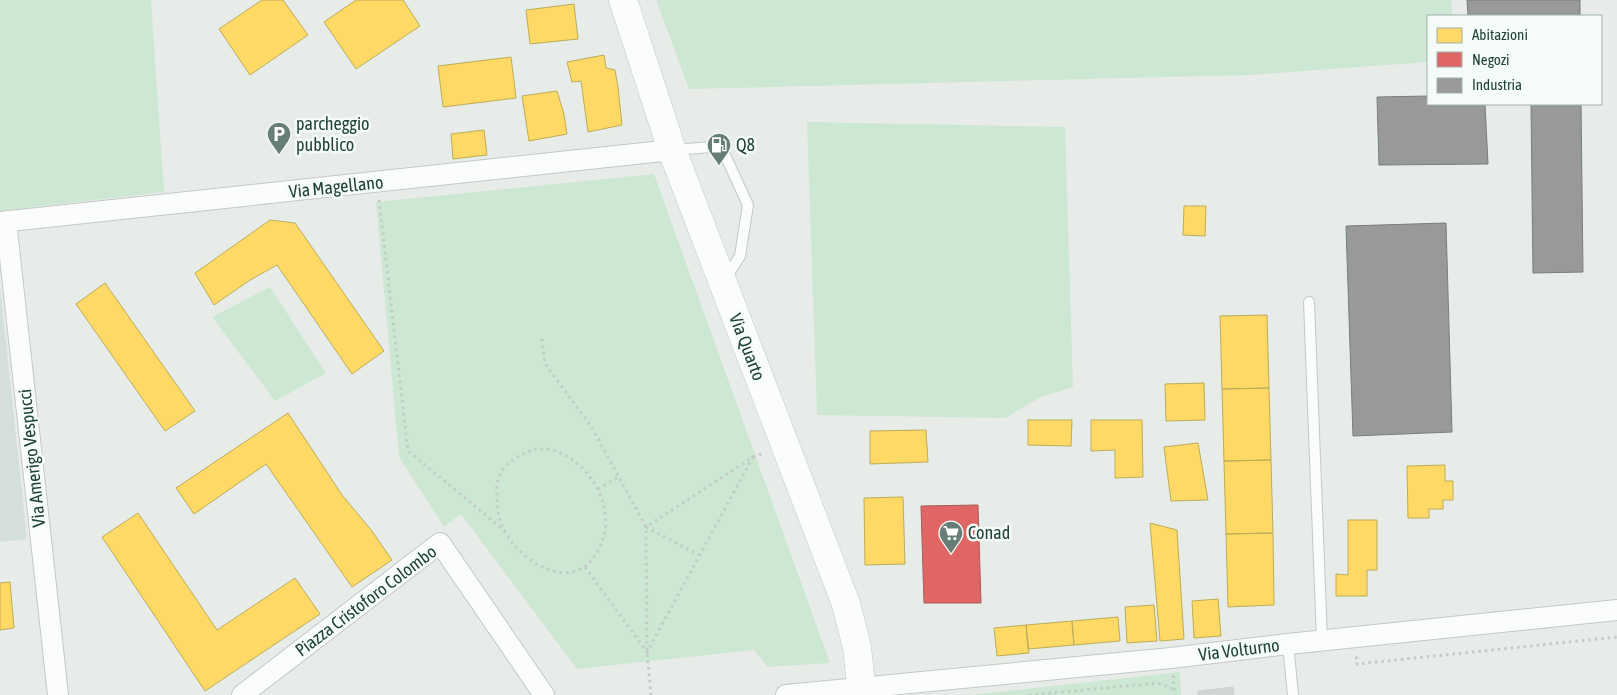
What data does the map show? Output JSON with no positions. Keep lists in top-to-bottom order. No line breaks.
{"streets":{"street":["Via Magellano","Via Quarto","Via Amerigo Vespucci","Piazza Cristoforo Colombo","Via Volturno"]},"crossings":[["Via Magellano","Via Quarto"],["Via Magellano","Via Amerigo Vespucci"],["Via Quarto","Via Volturno"]],"places":{"parking":["parcheggio pubblico"],"fuel station":["Q8"],"supermarket":["Conad"]},"legend":["Abitazioni","Negozi","Industria"]}
